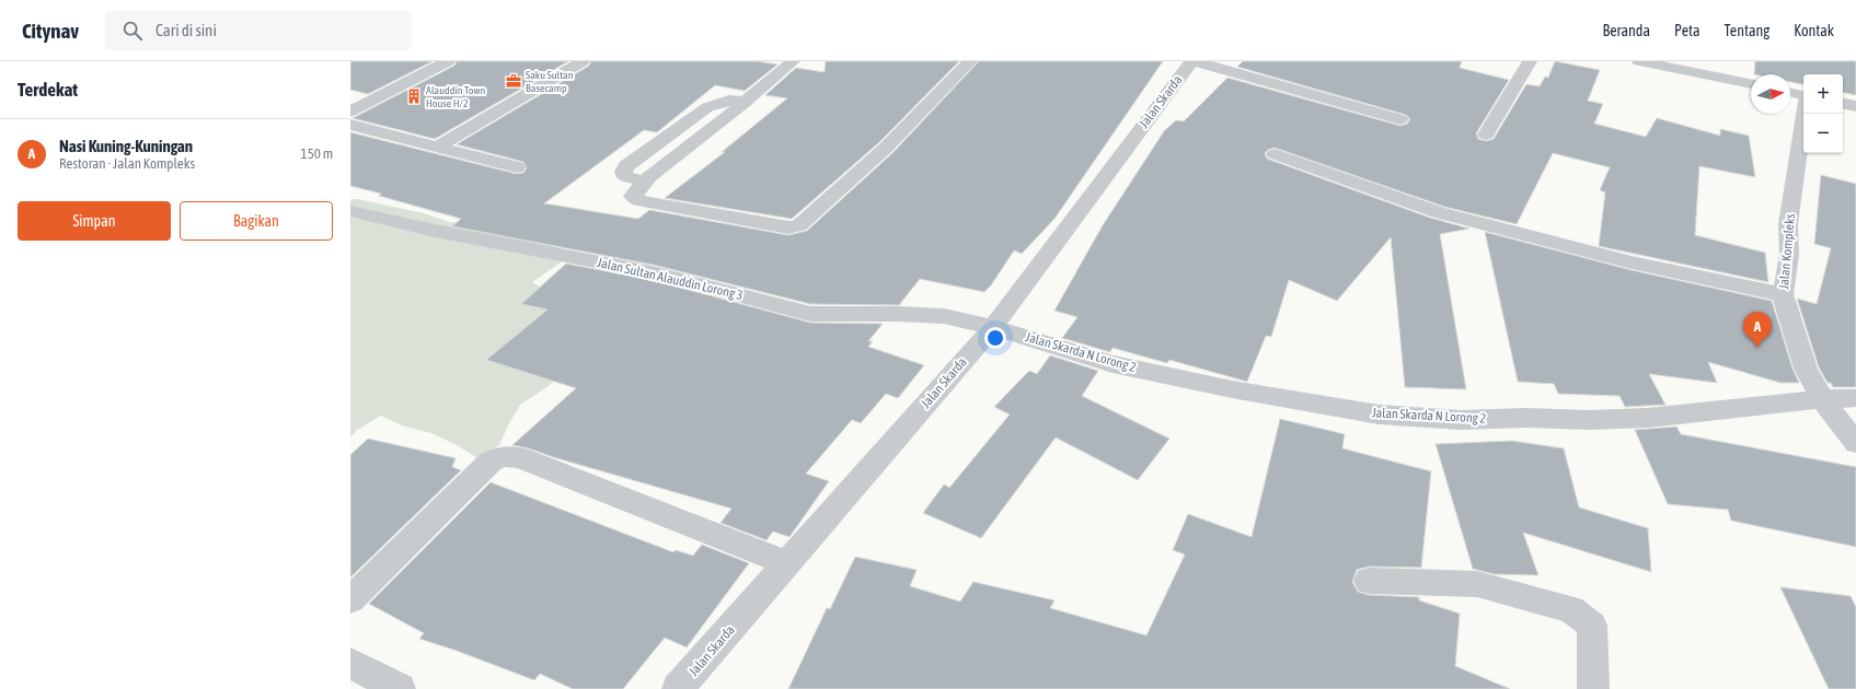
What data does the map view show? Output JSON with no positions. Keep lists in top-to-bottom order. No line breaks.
{"streets":{"street":["Jalan Skarda","Jalan Kompleks","Jalan Sultan Alauddin Lorong 3","Jalan Skarda N Lorong 2"]},"crossings":[["Jalan Skarda","Jalan Sultan Alauddin Lorong 3"],["Jalan Skarda","Jalan Skarda N Lorong 2"],["Jalan Kompleks","Jalan Skarda N Lorong 2"],["Jalan Sultan Alauddin Lorong 3","Jalan Skarda N Lorong 2"]],"places":{"office":["Saku Sultan Basecamp"],"building":["Alauddin Town House H/2"]},"north":"right","page":{"header":"Citynav","search":"Cari di sini","nav":["Beranda","Peta","Tentang","Kontak"],"heading":"Terdekat","map_buttons":["+","−"],"list":[{"mark":"A","name":"Nasi Kuning-Kuningan","note":"Restoran · Jalan Kompleks","value":"150 m"}],"buttons":["Simpan","Bagikan"],"pins":"A"}}
